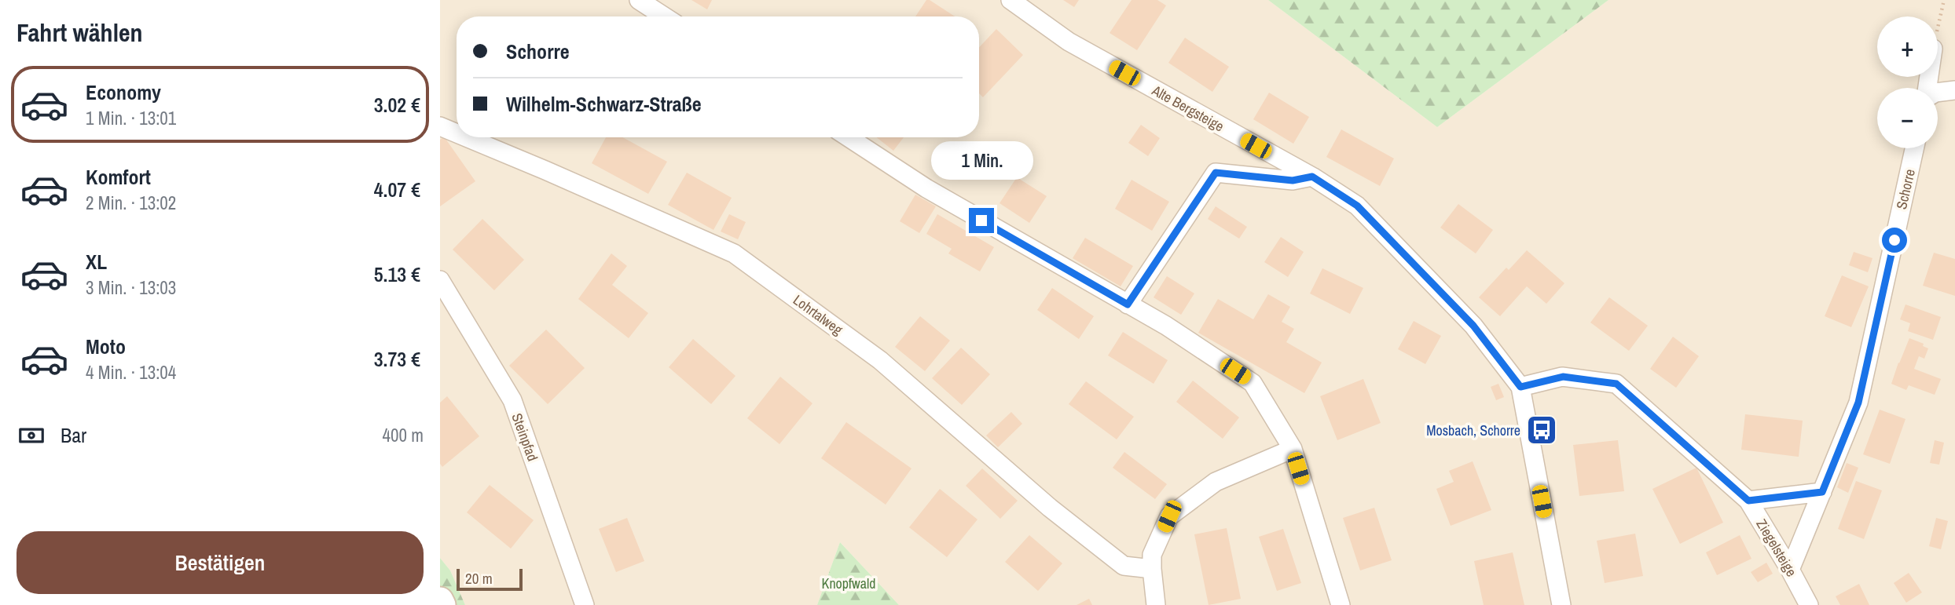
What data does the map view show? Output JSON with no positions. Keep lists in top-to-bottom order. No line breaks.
{"streets":{"street":["Alte Bergsteige","Schorre","Lohrtalweg","Steinpfad","Ziegelsteige"]},"crossings":[["Alte Bergsteige","Ziegelsteige"],["Schorre","Ziegelsteige"]],"parks":["Knopfwald"],"places":{"bus stop":["Mosbach, Schorre"]},"scale_bar":"20 m","page":{"heading":"Fahrt wählen","map_buttons":["+","−"],"banner":["Schorre","Wilhelm-Schwarz-Straße"],"list":[{"name":"Economy","note":"1 Min. · 13:01","value":"3.02 €"},{"name":"Komfort","note":"2 Min. · 13:02","value":"4.07 €"},{"name":"XL","note":"3 Min. · 13:03","value":"5.13 €"},{"name":"Moto","note":"4 Min. · 13:04","value":"3.73 €"}],"bubble":"1 Min.","pay":["Bar","400 m"],"buttons":"Bestätigen","scale":"20 m"}}
